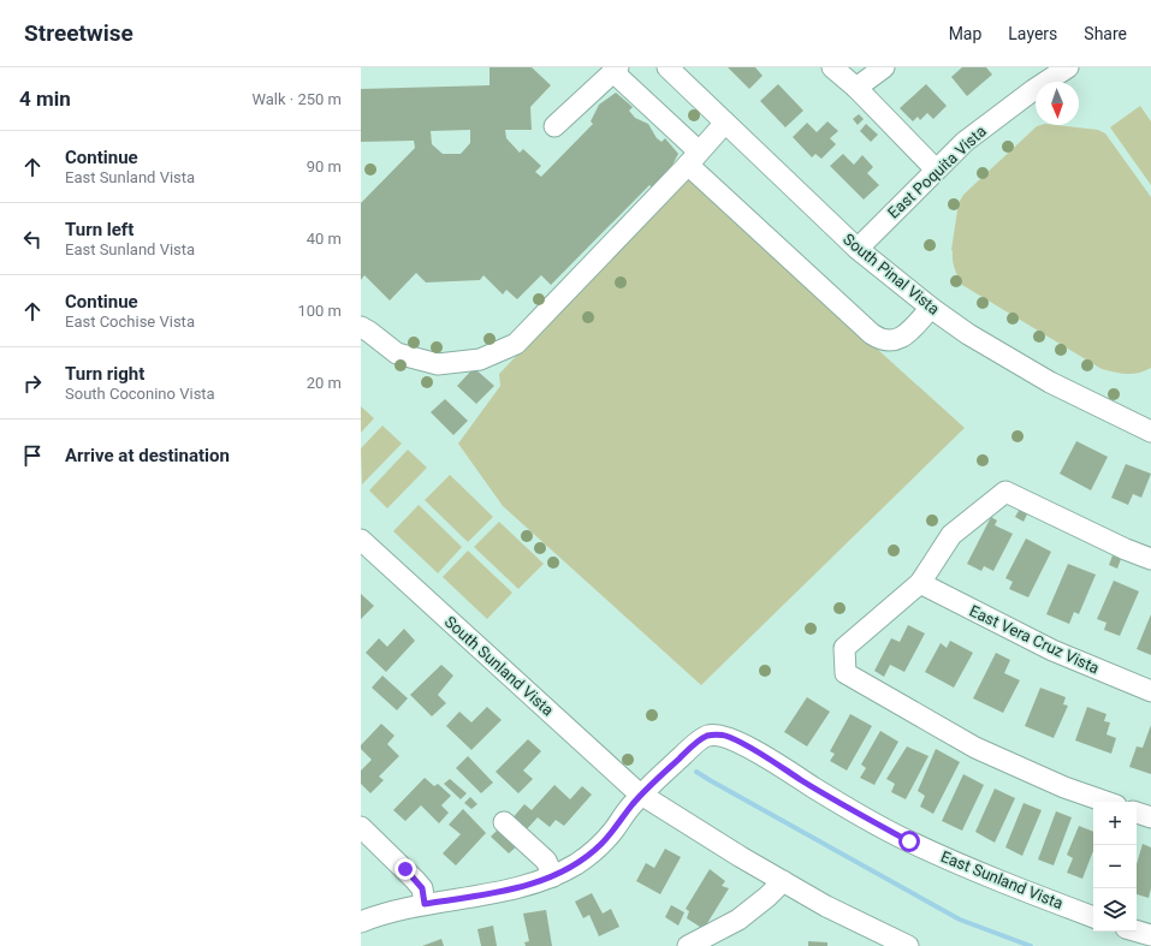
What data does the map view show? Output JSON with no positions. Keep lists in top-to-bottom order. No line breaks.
{"streets":{"street":["East Poquita Vista","South Pinal Vista","East Vera Cruz Vista","South Sunland Vista","East Sunland Vista"]},"crossings":[["East Poquita Vista","South Pinal Vista"],["South Sunland Vista","East Sunland Vista"]],"north":"bottom","page":{"header":"Streetwise","nav":["Map","Layers","Share"],"heading":["4 min","Walk · 250 m"],"list":[["Continue","East Sunland Vista","90 m"],["Turn left","East Sunland Vista","40 m"],["Continue","East Cochise Vista","100 m"],["Turn right","South Coconino Vista","20 m"],"Arrive at destination"],"map_buttons":["+","−"]}}
